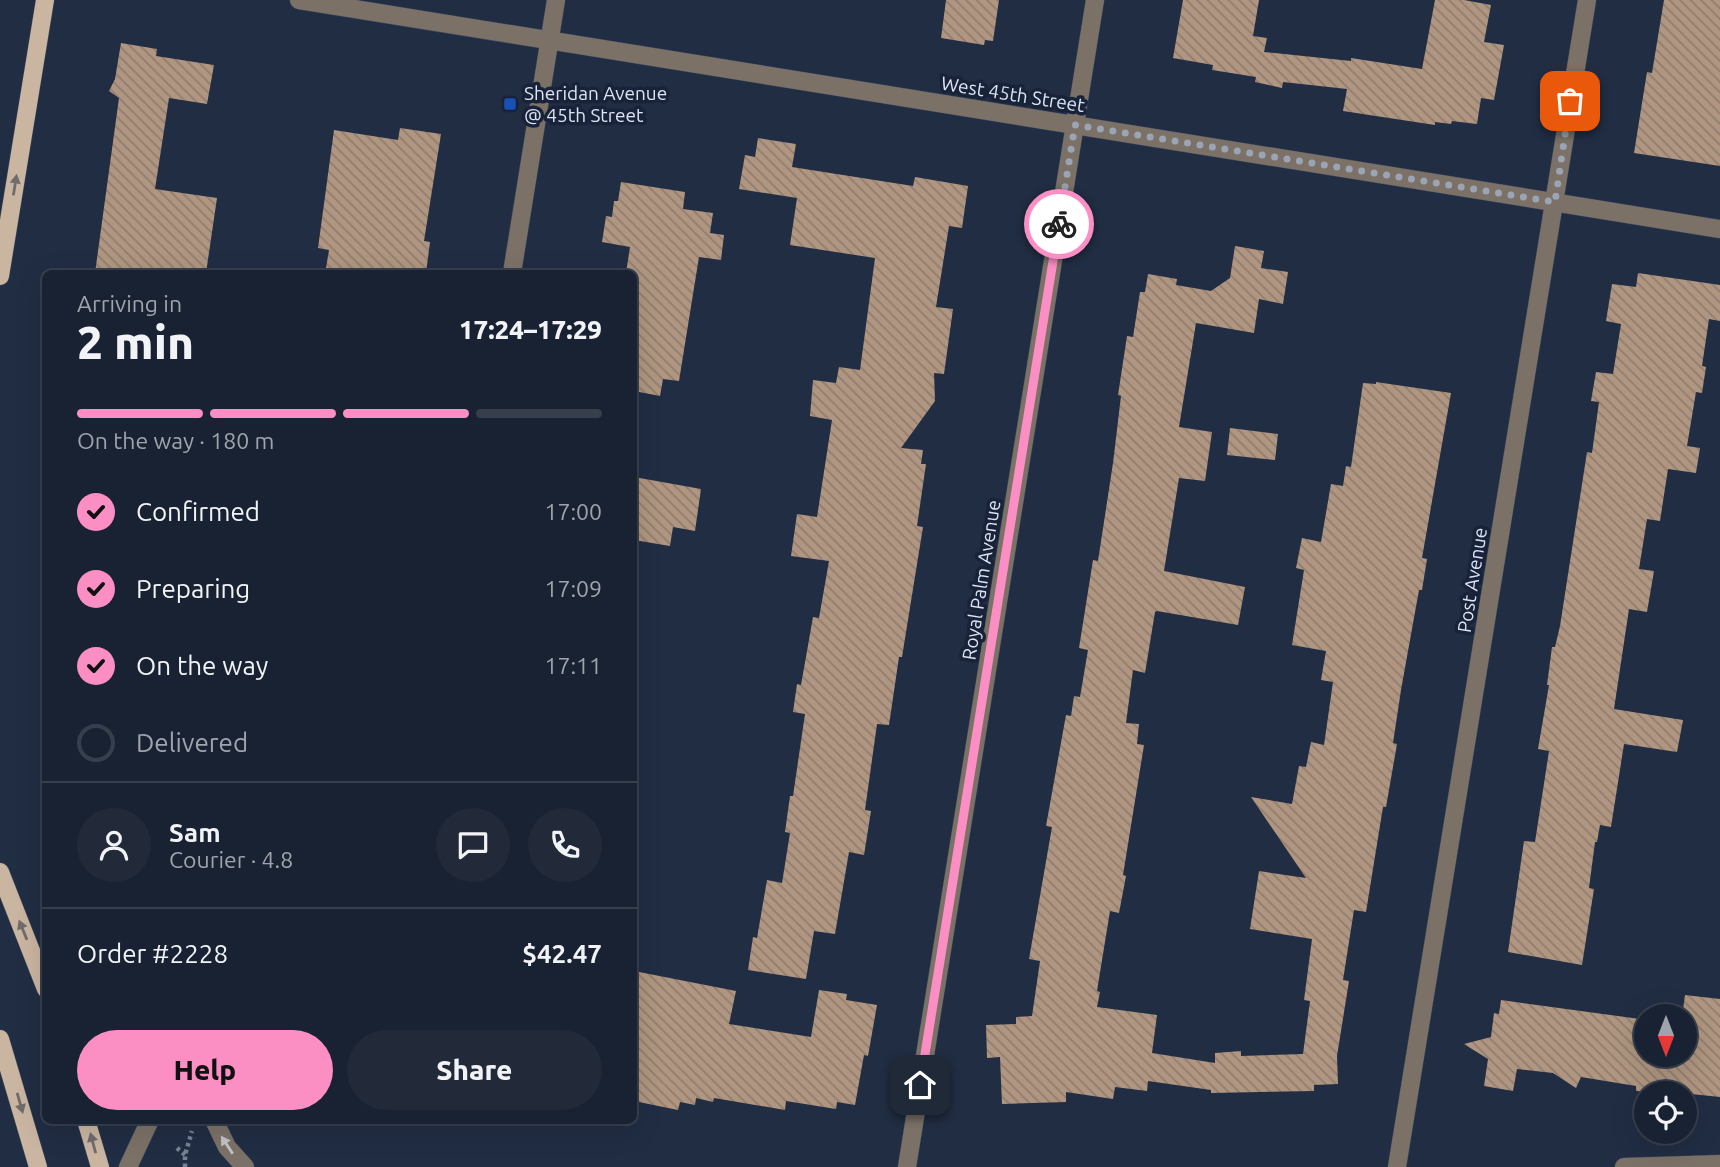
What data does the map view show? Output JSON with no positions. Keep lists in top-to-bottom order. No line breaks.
{"streets":{"street":["West 45th Street","Royal Palm Avenue","Post Avenue"]},"crossings":[["West 45th Street","Royal Palm Avenue"],["West 45th Street","Post Avenue"]],"places":{"transit":["Sheridan Avenue @ 45th Street"]},"north":"bottom","page":{"heading":["2 min","Arriving in","17:24–17:29"],"panel":["Sam","Courier · 4.8","Order #2228","$42.47"],"bar":"On the way · 180 m","list":[["Confirmed","17:00"],["Preparing","17:09"],["On the way","17:11"],"Delivered"],"buttons":["Help","Share"]}}
